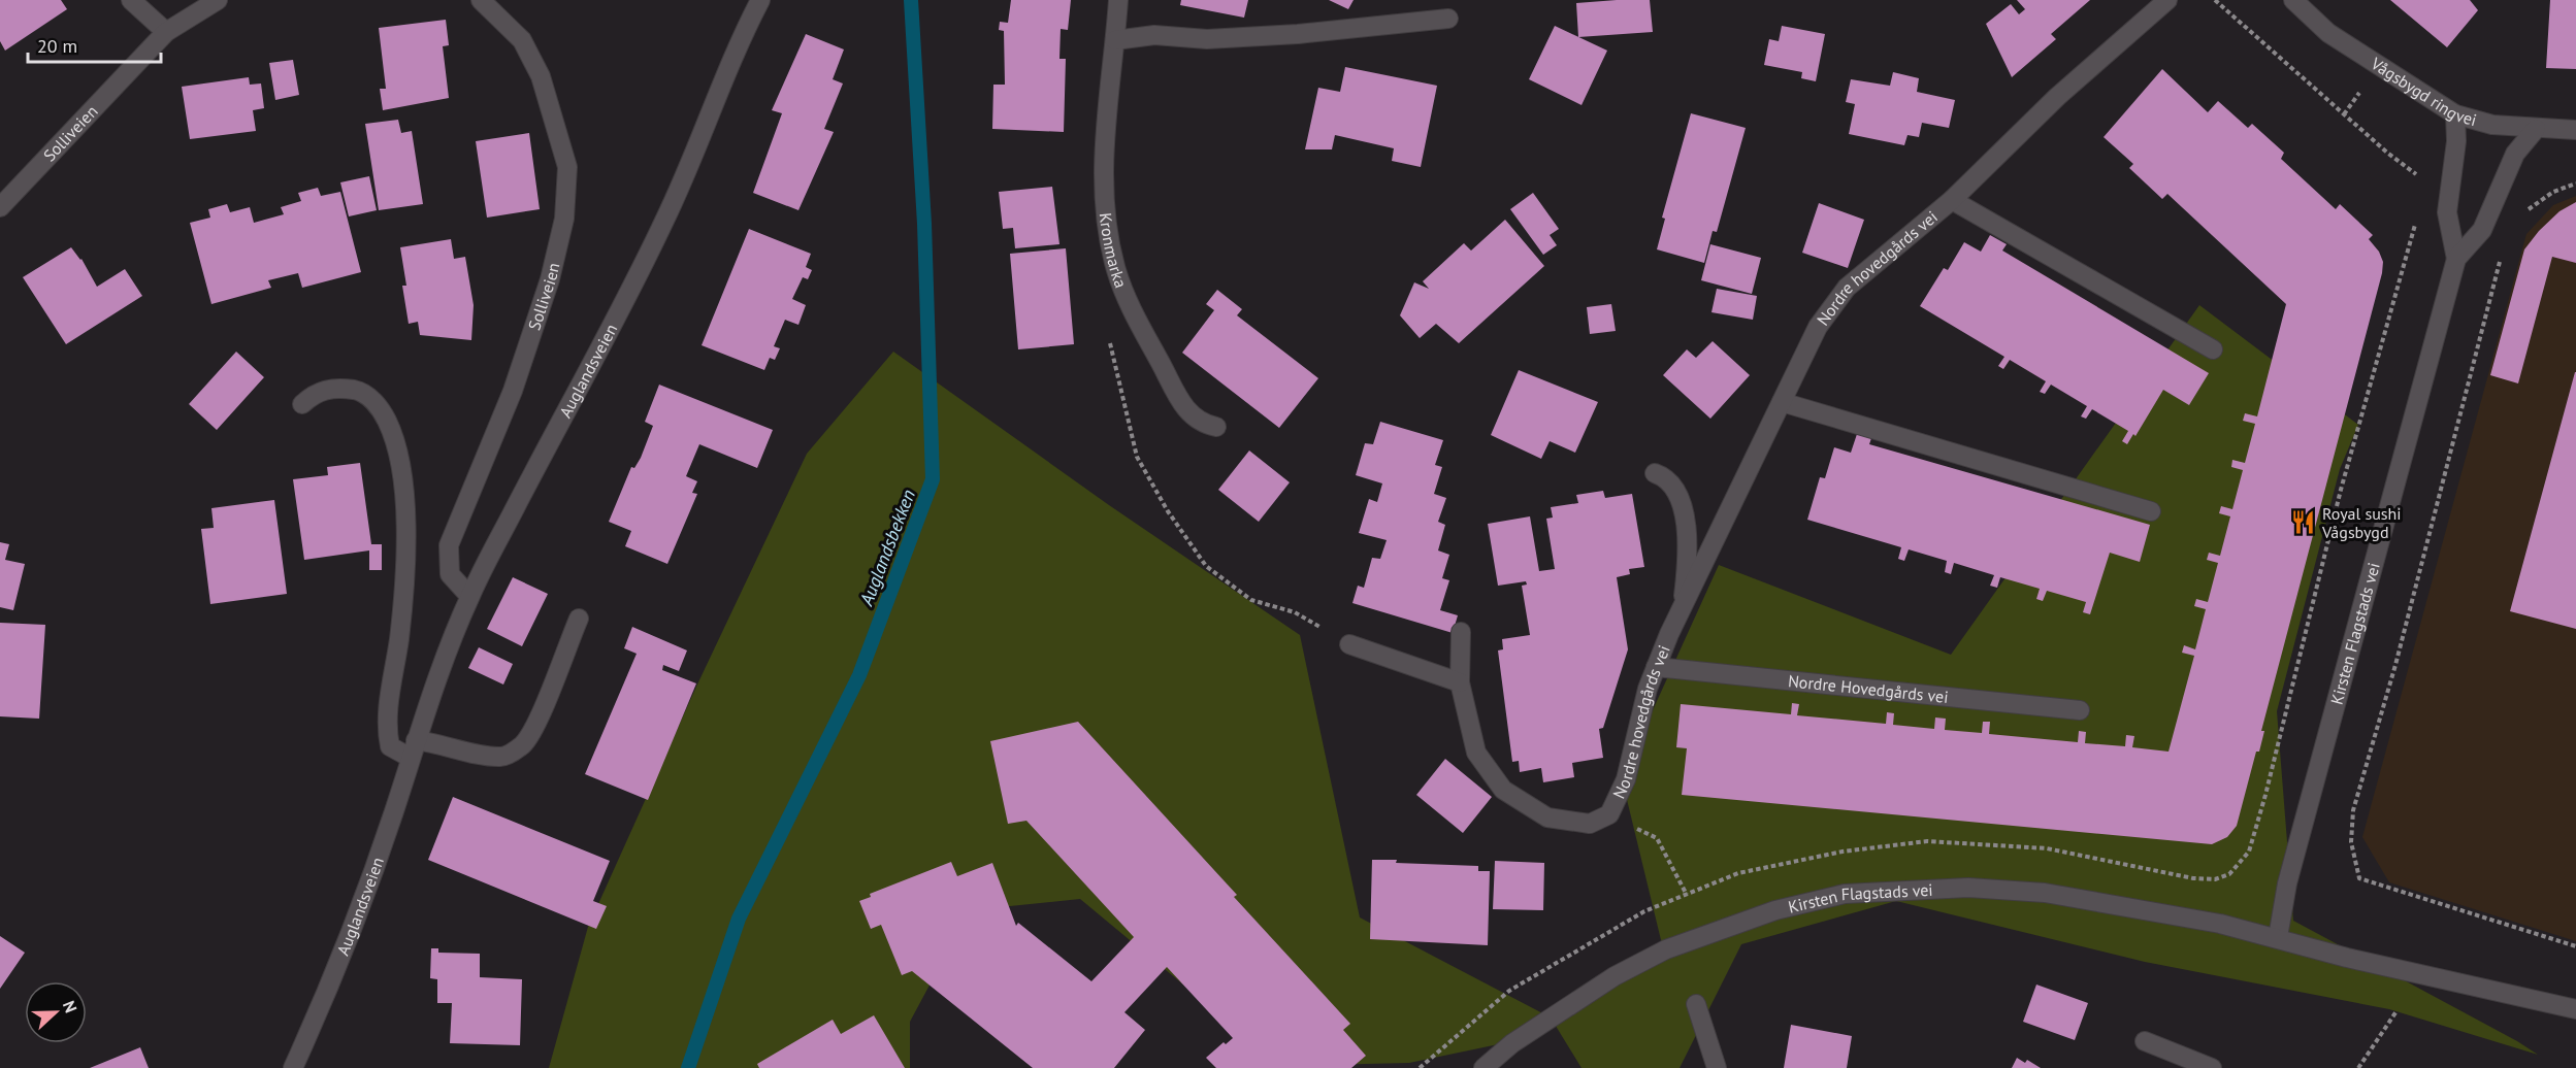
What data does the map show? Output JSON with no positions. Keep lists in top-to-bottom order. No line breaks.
{"streets":{"street":["Vågsbygd ringvei","Solliveien","Kronmarka","Nordre hovedgårds vei","Auglandsveien","Kirsten Flagstads vei","Nordre Hovedgårds vei"]},"crossings":[["Vågsbygd ringvei","Kirsten Flagstads vei"],["Solliveien","Auglandsveien"],["Nordre hovedgårds vei","Nordre Hovedgårds vei"]],"water":["Auglandsbekken"],"places":{"restaurant":["Royal sushi Vågsbygd"]},"scale_bar":"20 m","north":"right"}
